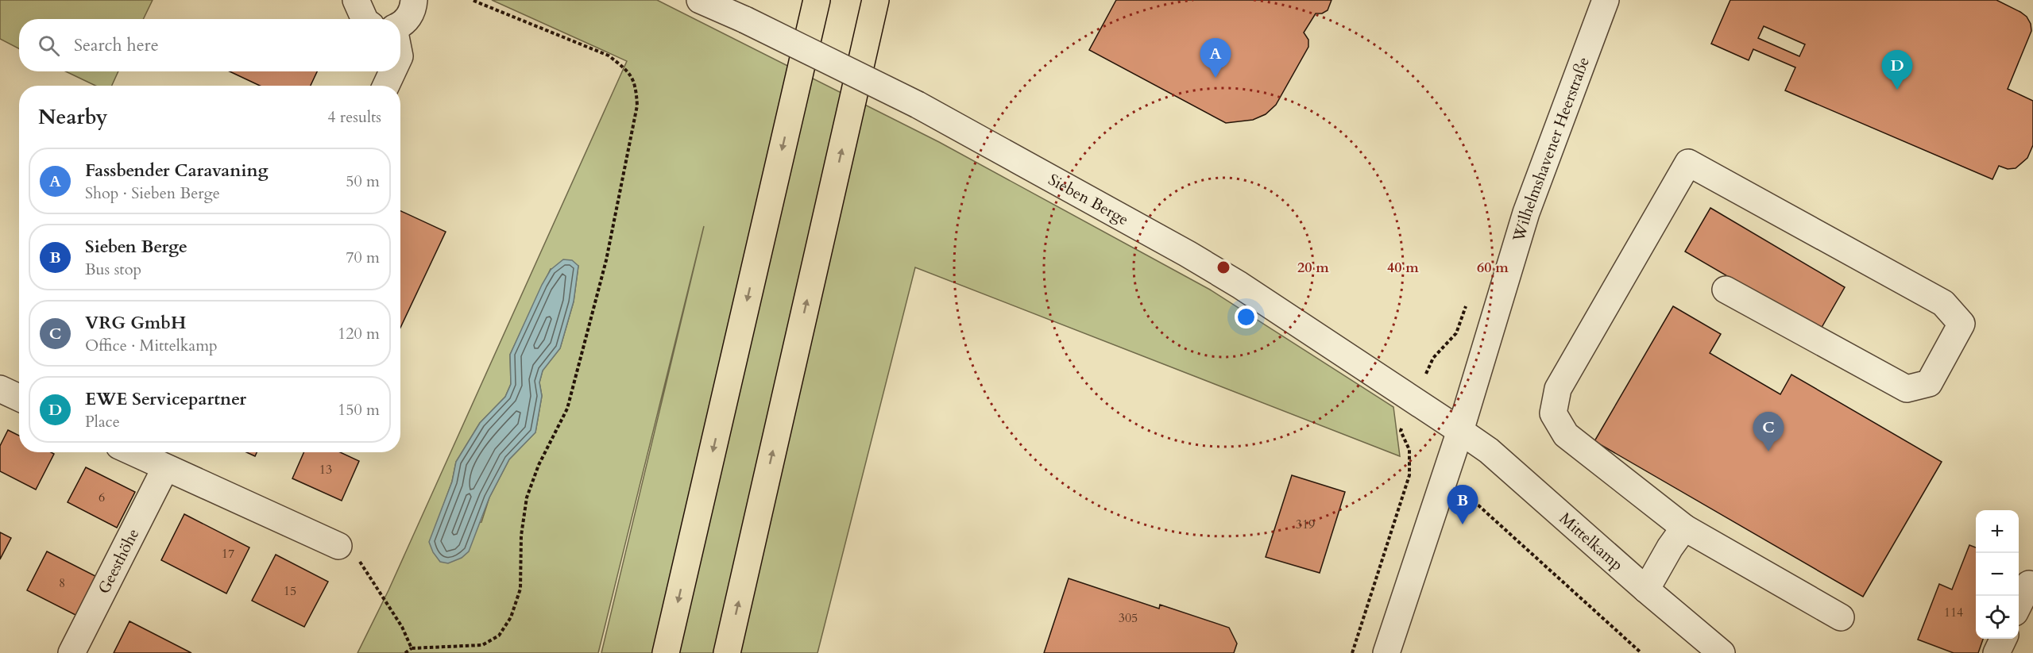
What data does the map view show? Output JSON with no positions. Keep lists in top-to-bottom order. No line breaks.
{"streets":{"street":["Wilhelmshavener Heerstraße","Sieben Berge","Mittelkamp","Geesthöhe"]},"crossings":[["Wilhelmshavener Heerstraße","Sieben Berge"],["Wilhelmshavener Heerstraße","Mittelkamp"],["Sieben Berge","Mittelkamp"]],"house_numbers":["13","6","319","17","8","15","114","305"],"page":{"search":"Search here","pins":["A","D","C","B"],"heading":["Nearby","4 results"],"list":[{"mark":"A","name":"Fassbender Caravaning","note":"Shop · Sieben Berge","value":"50 m"},{"mark":"B","name":"Sieben Berge","note":"Bus stop","value":"70 m"},{"mark":"C","name":"VRG GmbH","note":"Office · Mittelkamp","value":"120 m"},{"mark":"D","name":"EWE Servicepartner","note":"Place","value":"150 m"}],"map_buttons":["+","−"]},"rings":["20 m","40 m","60 m"]}
